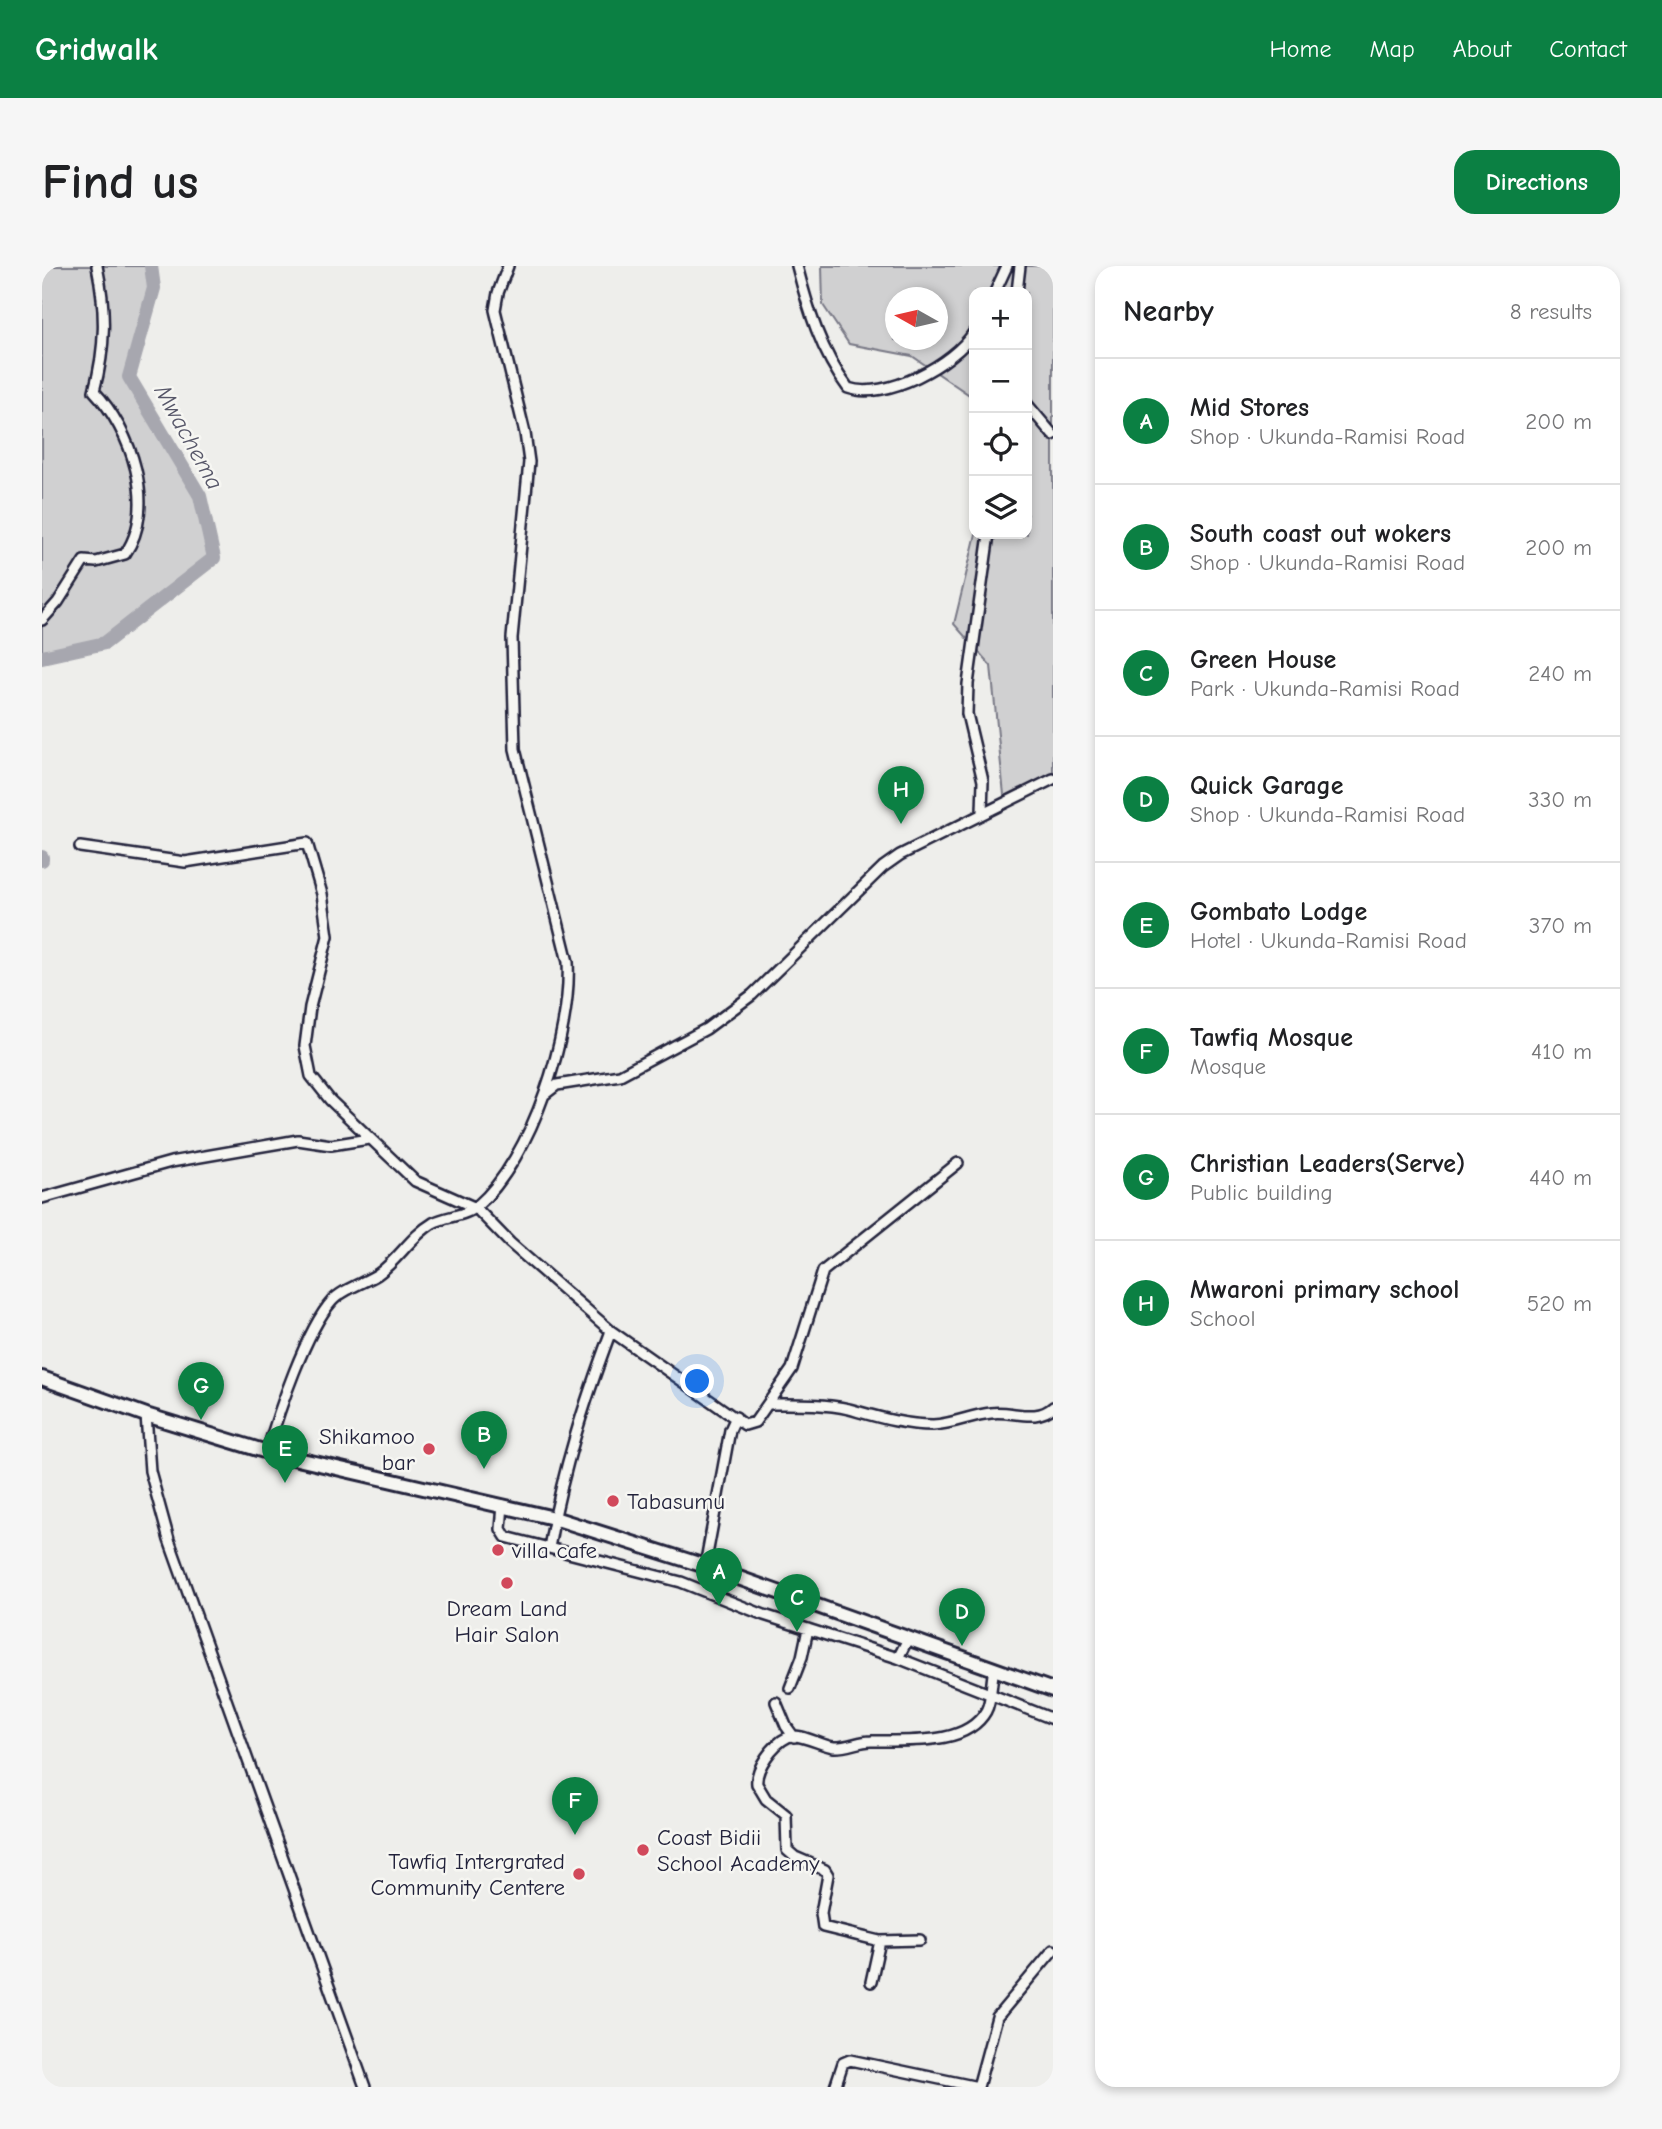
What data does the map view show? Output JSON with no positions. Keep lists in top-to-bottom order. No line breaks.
{"water":["Mwachema"],"places":["Shikamoo bar","Tabasumu","villa cafe","Dream Land Hair Salon","Coast Bidii School Academy","Tawfiq Intergrated Community Centere"],"north":"left","page":{"header":"Gridwalk","nav":["Home","Map","About","Contact"],"buttons":"Directions","title":"Find us","heading":["Nearby","8 results"],"map_buttons":["+","−"],"list":[{"mark":"A","name":"Mid Stores","note":"Shop · Ukunda-Ramisi Road","value":"200 m"},{"mark":"B","name":"South coast out wokers","note":"Shop · Ukunda-Ramisi Road","value":"200 m"},{"mark":"C","name":"Green House","note":"Park · Ukunda-Ramisi Road","value":"240 m"},{"mark":"D","name":"Quick Garage","note":"Shop · Ukunda-Ramisi Road","value":"330 m"},{"mark":"E","name":"Gombato Lodge","note":"Hotel · Ukunda-Ramisi Road","value":"370 m"},{"mark":"F","name":"Tawfiq Mosque","note":"Mosque","value":"410 m"},{"mark":"G","name":"Christian Leaders(Serve)","note":"Public building","value":"440 m"},{"mark":"H","name":"Mwaroni primary school","note":"School","value":"520 m"}],"pins":["H","G","B","E","A","C","D","F"]}}
